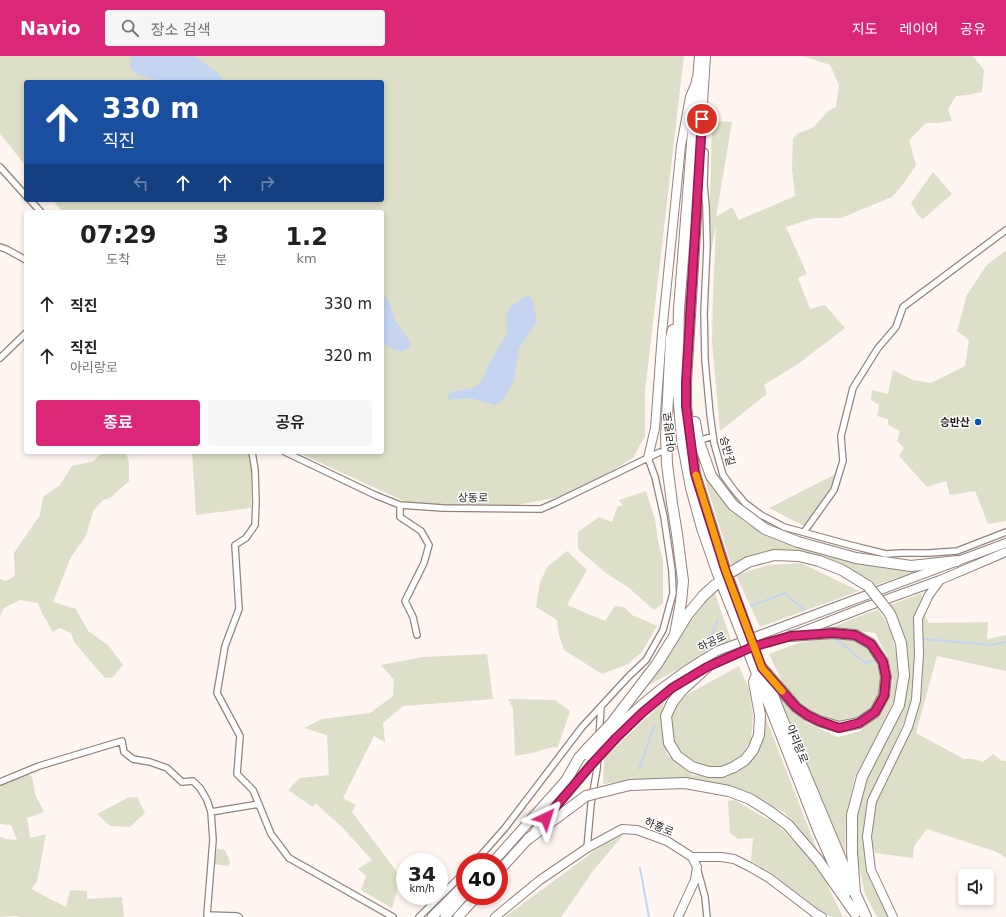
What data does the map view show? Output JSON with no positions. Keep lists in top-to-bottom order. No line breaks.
{"streets":{"highway":["아리랑로"],"main road":["하공로"],"street":["승반길","상동로","하흥로"]},"crossings":[["아리랑로","승반길"]],"places":["승반산"],"page":{"header":"Navio","search":"장소 검색","nav":["지도","레이어","공유"],"turn":["330 m","직진"],"eta":["07:29","도착","3","분","1.2","km"],"list":[{"name":"직진","value":"330 m"},{"name":"직진","note":"아리랑로","value":"320 m"}],"buttons":["종료","공유"],"speed":"34 km/h","limit":"40"}}
